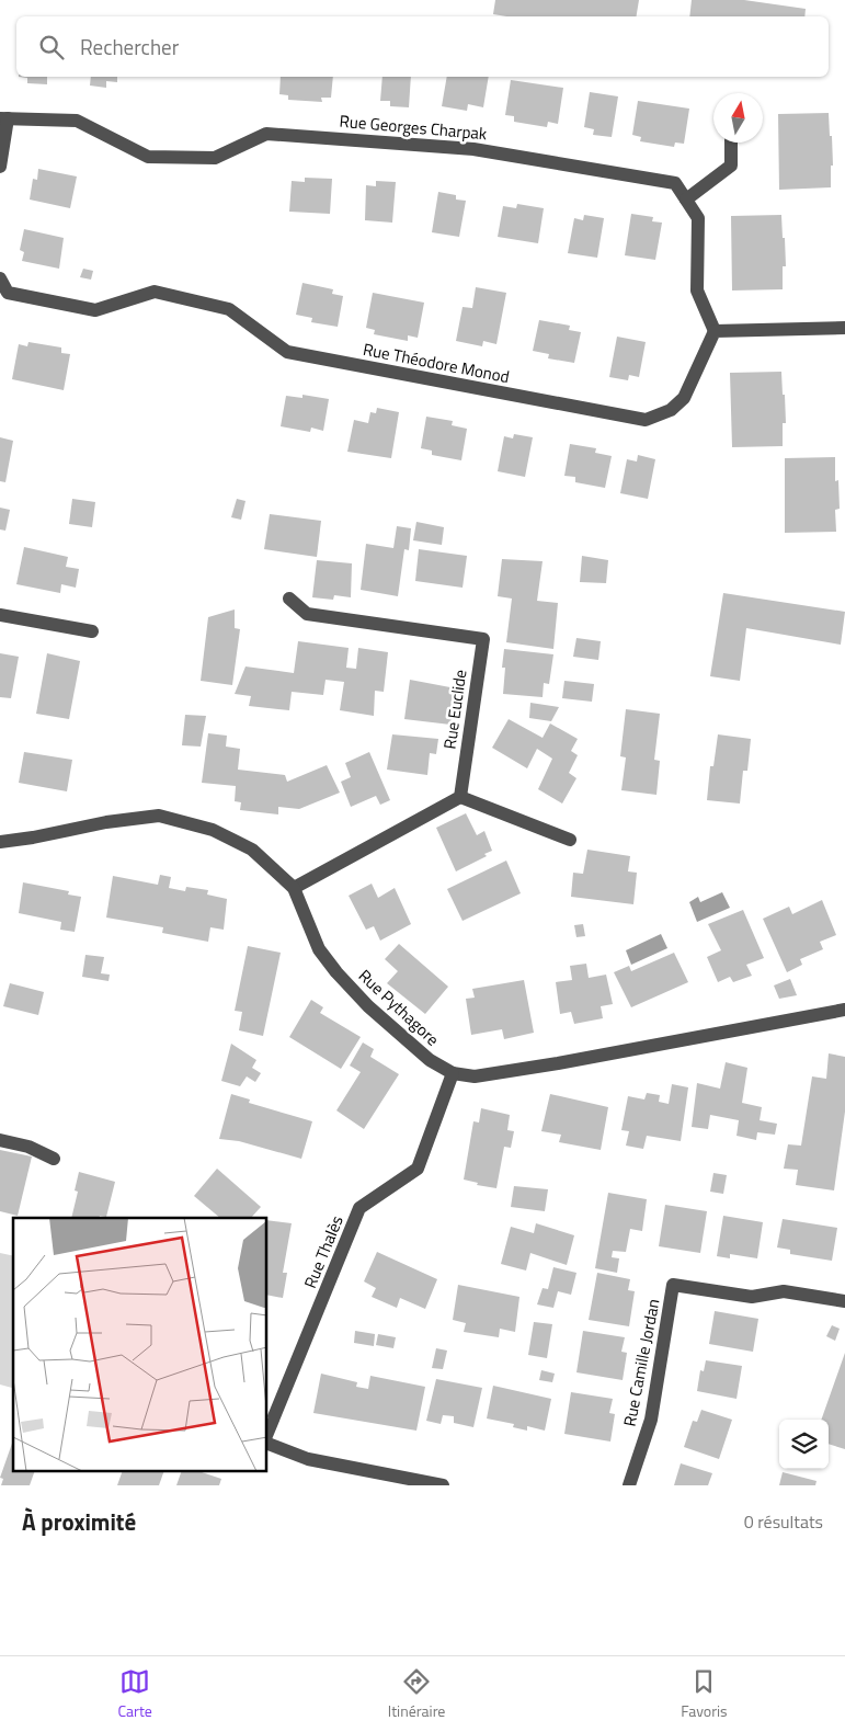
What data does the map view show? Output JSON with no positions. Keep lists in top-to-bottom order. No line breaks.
{"streets":{"street":["Rue Georges Charpak","Rue Théodore Monod","Rue Euclide","Rue Pythagore","Rue Thalès","Rue Camille Jordan"]},"crossings":[["Rue Georges Charpak","Rue Théodore Monod"],["Rue Pythagore","Rue Thalès"]],"north":"top","page":{"search":"Rechercher","heading":["À proximité","0 résultats"],"nav":["Carte","Itinéraire","Favoris"]}}
